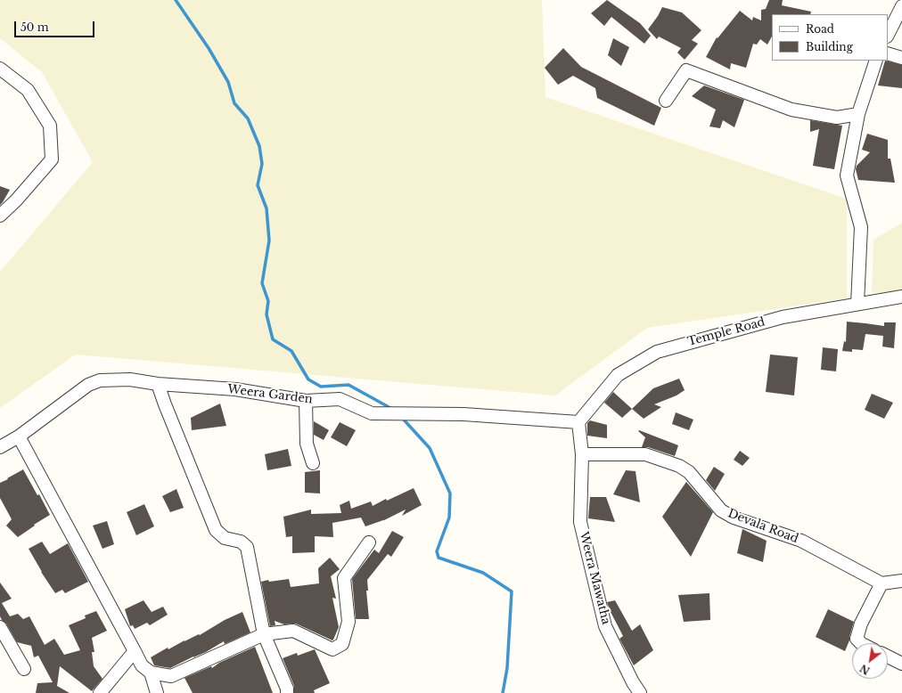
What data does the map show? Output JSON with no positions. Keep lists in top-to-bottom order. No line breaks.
{"streets":{"street":["Temple Road","Weera Garden","Devala Road","Weera Mawatha"]},"crossings":[["Temple Road","Weera Garden"],["Devala Road","Weera Mawatha"]],"legend":["Road","Building"],"scale_bar":"50 m","north":"bottom left"}
